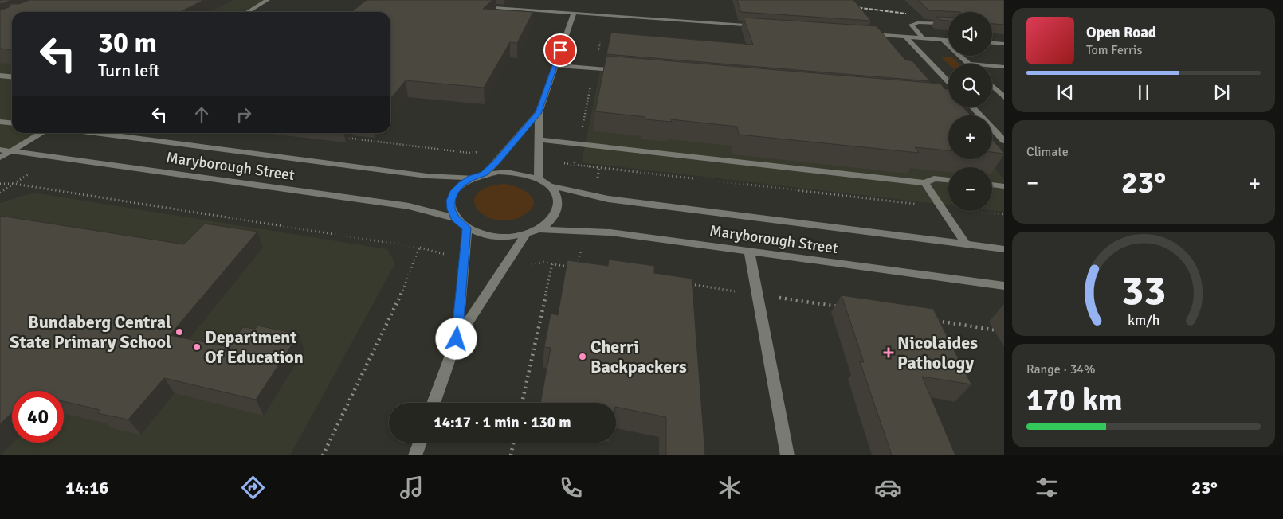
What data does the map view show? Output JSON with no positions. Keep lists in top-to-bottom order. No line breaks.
{"streets":{"street":["Maryborough Street"]},"places":{"other":["Bundaberg Central State Primary School","Department Of Education","Cherri Backpackers"],"health":["Nicolaides Pathology"]},"page":{"map_buttons":["+","−"],"turn":["30 m","Turn left"],"song":["Open Road","Tom Ferris"],"tile":["Climate",["Range · 34%","170 km"]],"heat":["−","23°","+"],"limit":"40","trip":"14:17 · 1 min · 130 m","tabs":["14:16","23°"],"gauge":["33","km/h"]}}
